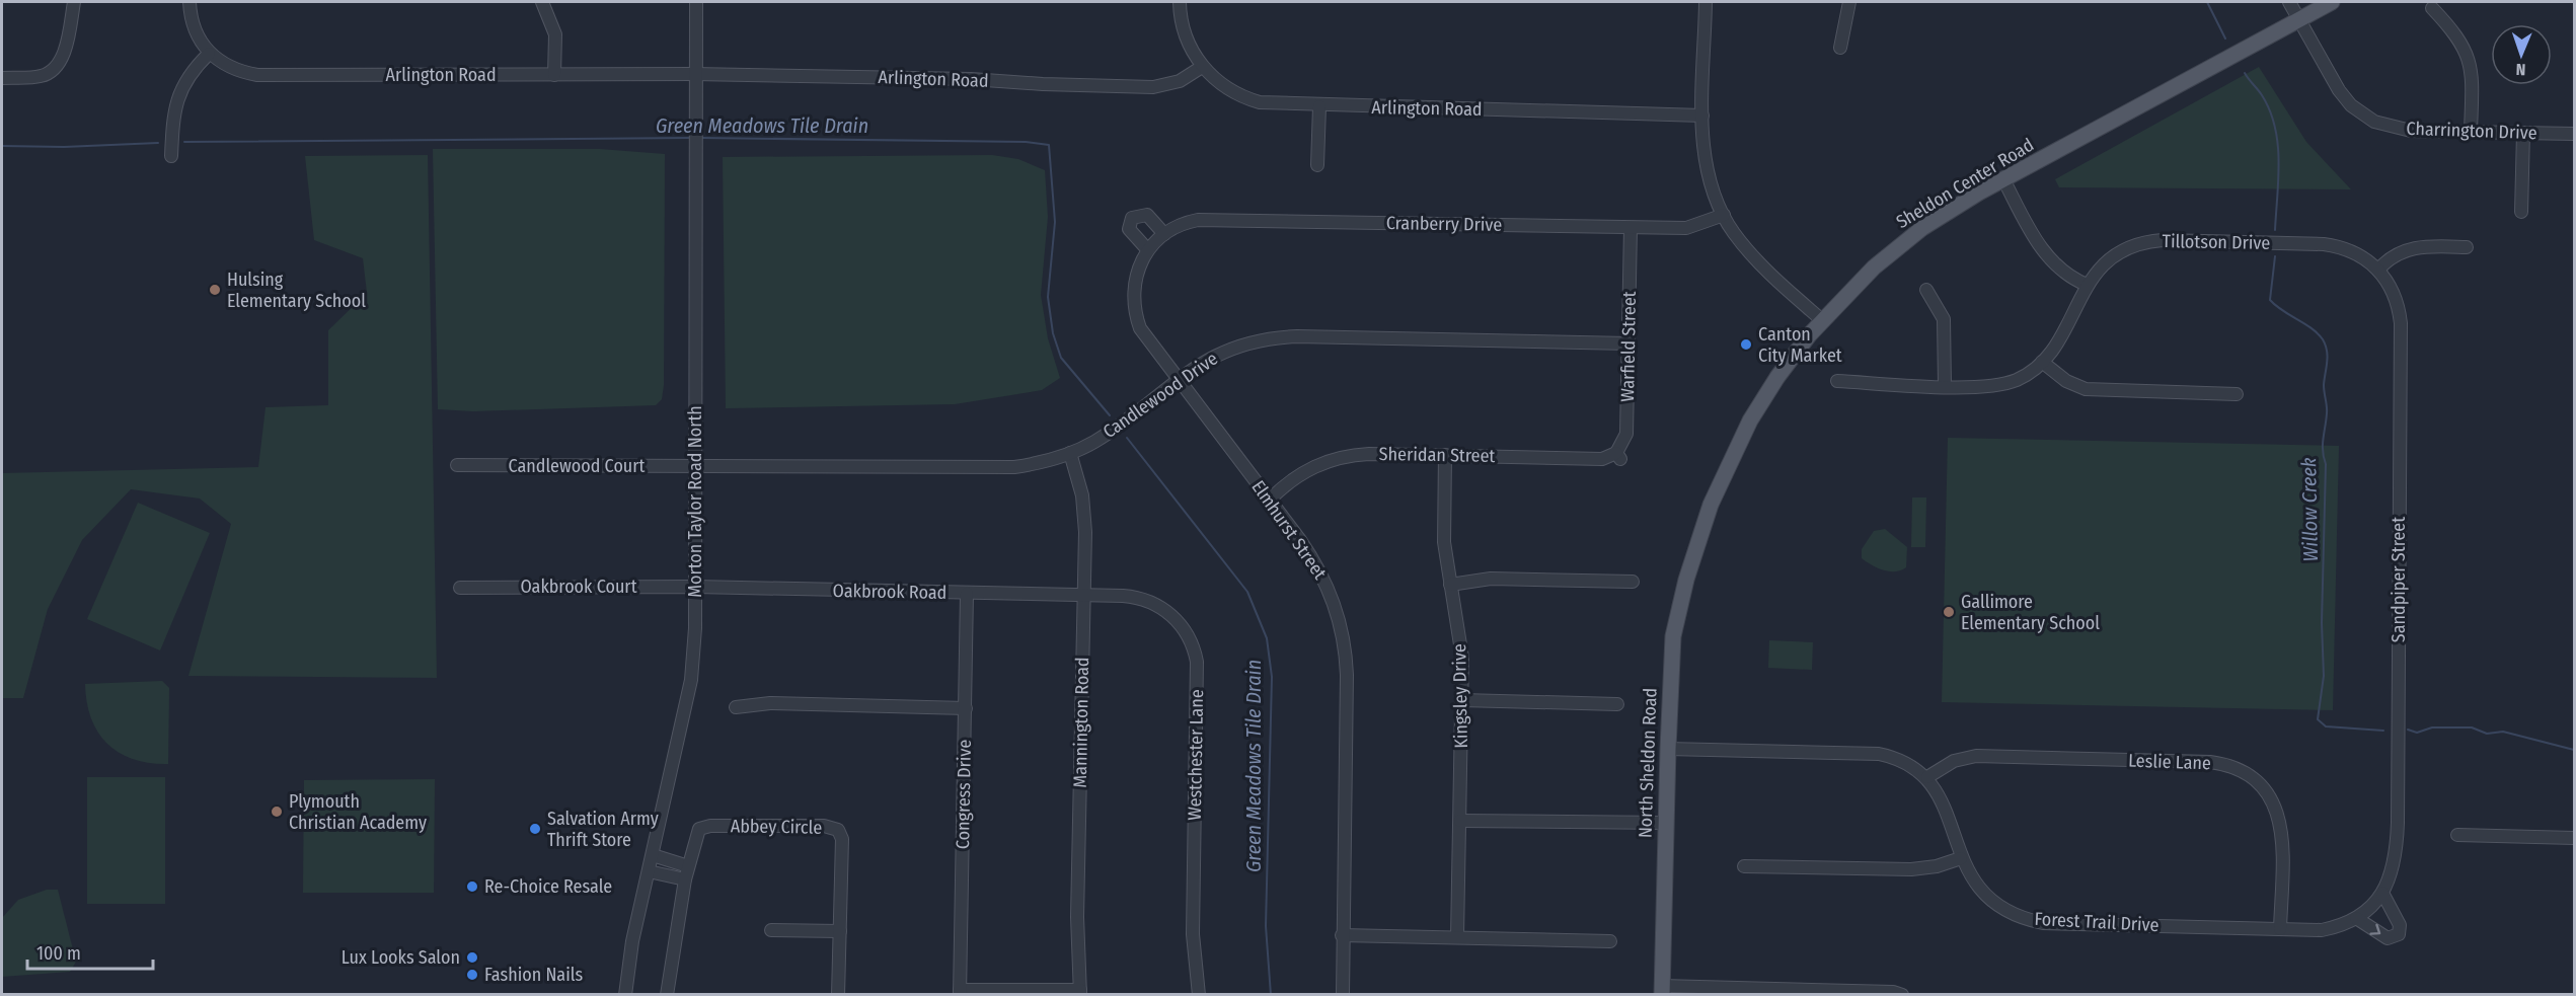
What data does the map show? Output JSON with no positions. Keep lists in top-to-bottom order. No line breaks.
{"streets":{"main road":["Sheldon Center Road","North Sheldon Road"],"street":["Arlington Road","Charrington Drive","Cranberry Drive","Tillotson Drive","Warfield Street","Candlewood Drive","Sheridan Street","Candlewood Court","Morton Taylor Road North","Elmhurst Street","Sandpiper Street","Oakbrook Court","Oakbrook Road","Kingsley Drive","Mannington Road","Westchester Lane","Leslie Lane","Congress Drive","Abbey Circle","Forest Trail Drive"]},"crossings":[["Arlington Road","Morton Taylor Road North"],["Charrington Drive","Sheldon Center Road"],["Sheldon Center Road","North Sheldon Road"],["Cranberry Drive","Warfield Street"],["Cranberry Drive","Elmhurst Street"],["Tillotson Drive","Sandpiper Street"],["Warfield Street","Candlewood Drive"],["Warfield Street","Sheridan Street"],["Candlewood Drive","Candlewood Court"],["Candlewood Drive","Morton Taylor Road North"],["Candlewood Drive","Elmhurst Street"],["Candlewood Drive","Mannington Road"],["Sheridan Street","Elmhurst Street"],["Sheridan Street","Kingsley Drive"],["Candlewood Court","Morton Taylor Road North"],["Morton Taylor Road North","Oakbrook Court"],["Morton Taylor Road North","Oakbrook Road"],["Sandpiper Street","Forest Trail Drive"],["Oakbrook Court","Oakbrook Road"],["Oakbrook Road","Mannington Road"],["Oakbrook Road","Westchester Lane"],["Oakbrook Road","Congress Drive"],["Mannington Road","Westchester Lane"],["Leslie Lane","Forest Trail Drive"],["North Sheldon Road","Forest Trail Drive"]],"water":["Green Meadows Tile Drain","Willow Creek"],"places":["Hulsing Elementary School","Canton City Market","Gallimore Elementary School","Plymouth Christian Academy","Salvation Army Thrift Store","Re-Choice Resale","Lux Looks Salon","Fashion Nails"],"scale_bar":"100 m","north":"bottom"}
